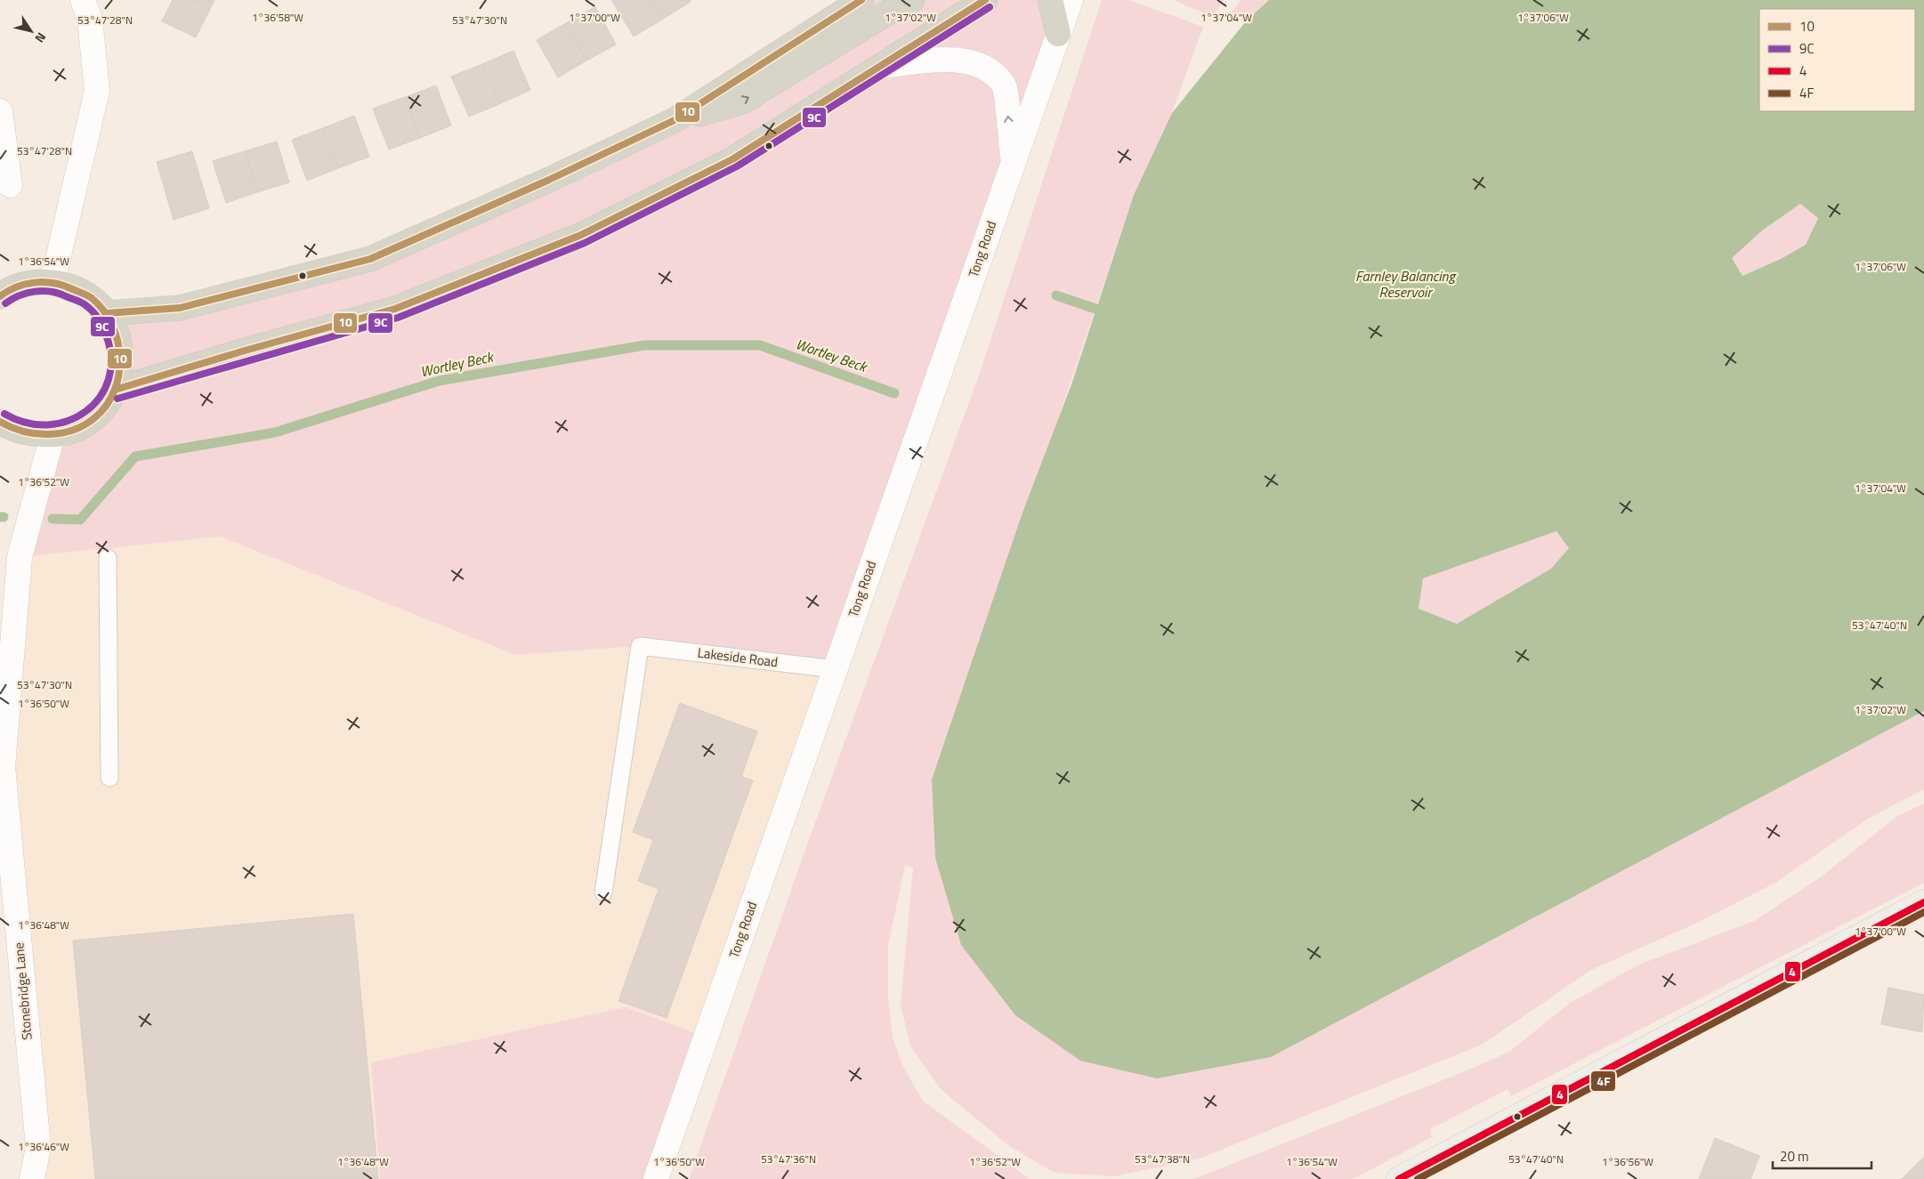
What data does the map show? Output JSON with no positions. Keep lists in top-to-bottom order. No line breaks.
{"streets":{"street":["Tong Road","Stonebridge Lane"],"lane":["Lakeside Road"]},"crossings":[["Tong Road","Lakeside Road"]],"water":["Farnley Balancing Reservoir","Wortley Beck"],"lines":["transit line 10","transit line 9C","transit line 4","transit line 4F"],"legend":["10","9C","4","4F"],"scale_bar":"20 m","north":"bottom right","coordinates":["1°37'06\"W","1°36'58\"W","1°37'00\"W","1°37'02\"W","1°37'04\"W","53°47'28\"N","53°47'30\"N","1°36'54\"W","1°36'52\"W","53°47'40\"N","1°36'50\"W","1°36'48\"W","1°36'46\"W","53°47'36\"N","53°47'38\"N","1°36'56\"W"]}
